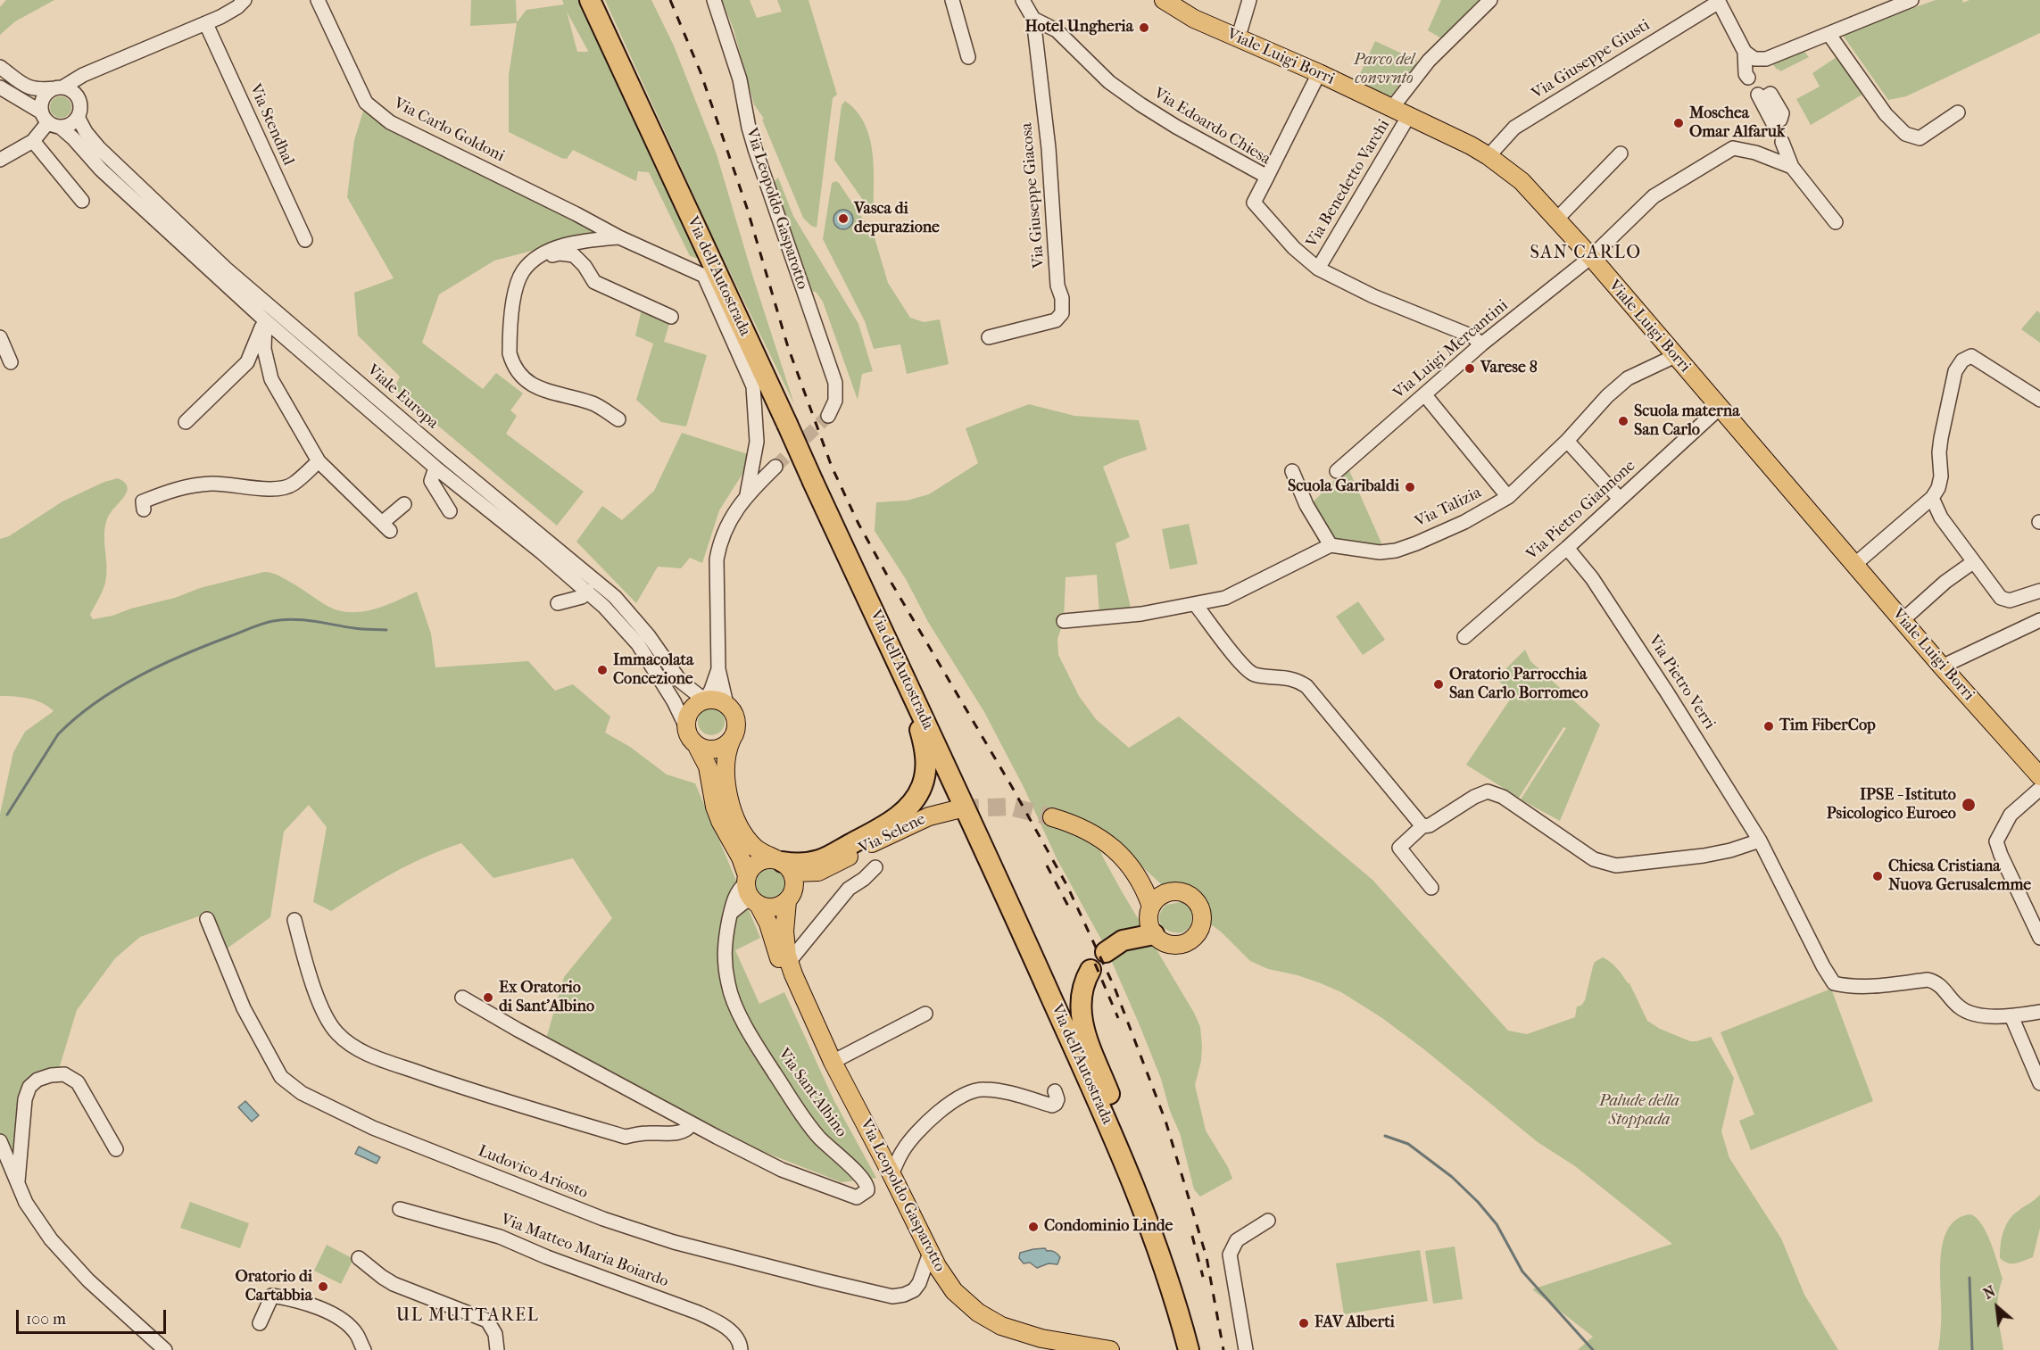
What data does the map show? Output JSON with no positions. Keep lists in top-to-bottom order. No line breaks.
{"streets":{"highway":["Via dell'Autostrada"],"main road":["Viale Luigi Borri","Via Leopoldo Gasparotto","Via Selene"],"street":["Via Giuseppe Giusti","Via Stendhal","Via Edoardo Chiesa","Via Carlo Goldoni","Via Benedetto Varchi","Via Giuseppe Giacosa","Via Luigi Mercantini","Viale Europa","Via Talizia","Via Pietro Giannone","Via Pietro Verri","Via Sant'Albino","Ludovico Ariosto","Via Matteo Maria Boiardo"]},"crossings":[["Viale Luigi Borri","Via Giuseppe Giusti"],["Viale Luigi Borri","Via Benedetto Varchi"],["Viale Luigi Borri","Via Luigi Mercantini"],["Viale Luigi Borri","Via Talizia"],["Viale Luigi Borri","Via Pietro Giannone"],["Via Edoardo Chiesa","Via Benedetto Varchi"],["Via Edoardo Chiesa","Via Giuseppe Giacosa"],["Via Edoardo Chiesa","Via Luigi Mercantini"],["Via Leopoldo Gasparotto","Viale Europa"],["Via Leopoldo Gasparotto","Via Selene"],["Via Leopoldo Gasparotto","Via Sant'Albino"],["Via Leopoldo Gasparotto","Ludovico Ariosto"],["Via Pietro Giannone","Via Pietro Verri"],["Via Selene","Via Sant'Albino"]],"districts":["SAN CARLO","UL MUTTAREL"],"parks":["Parco del convrnto","Palude della Stoppada"],"places":["Hotel Ungheria","Moschea Omar Alfaruk","Vasca di depurazione","Varese 8","Scuola materna San Carlo","Scuola Garibaldi","Immacolata Concezione","Oratorio Parrocchia San Carlo Borromeo","Tim FiberCop","IPSE - Istituto Psicologico Euroeo","Chiesa Cristiana Nuova Gerusalemme","Ex Oratorio di Sant'Albino","Condominio Linde","Oratorio di Cartabbia","FAV Alberti"],"scale_bar":"100 m","north":"top left"}
